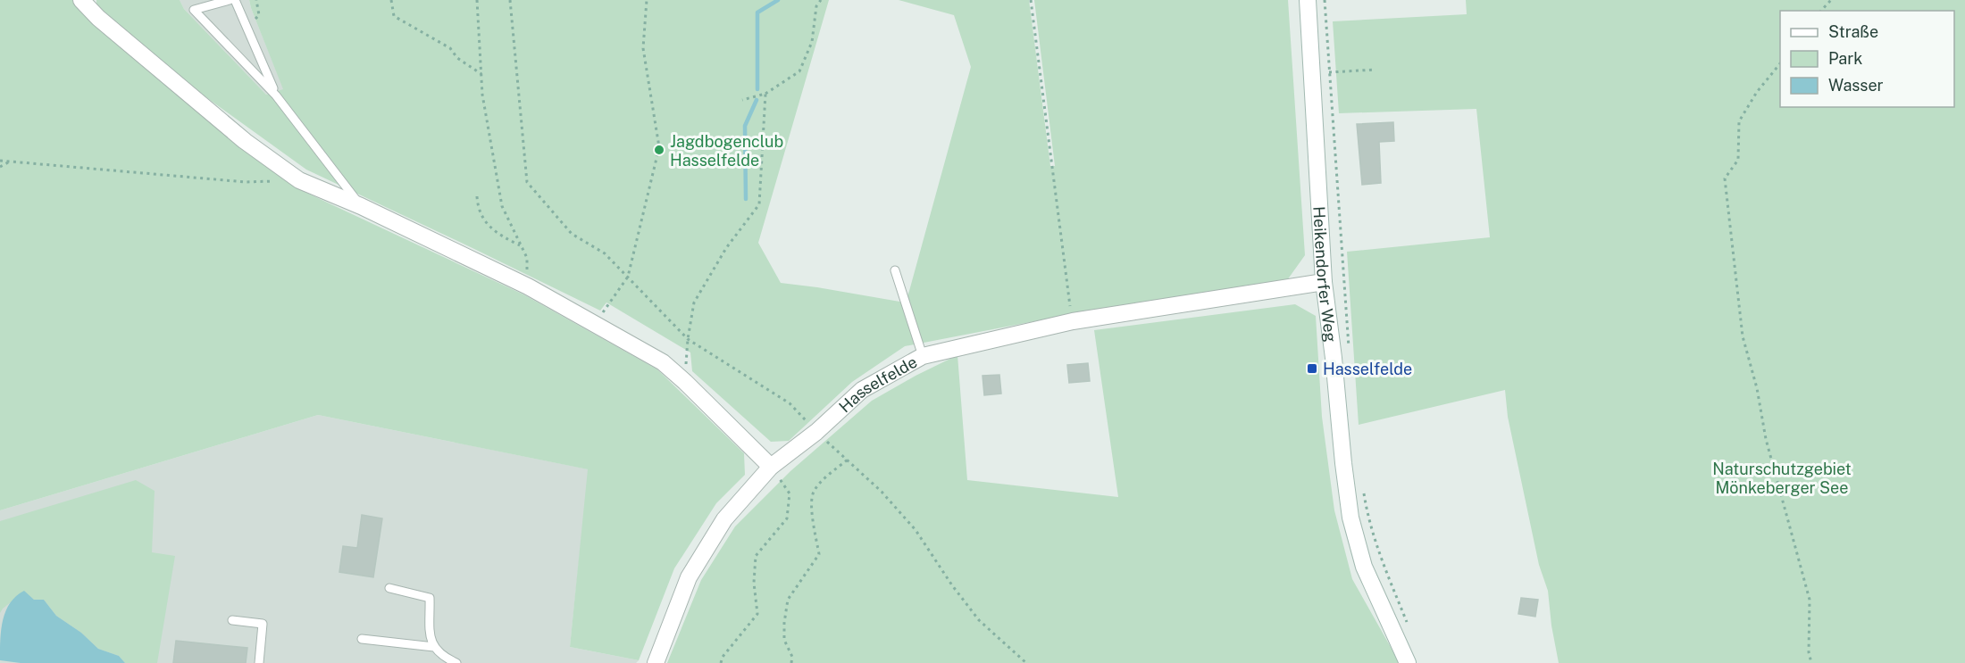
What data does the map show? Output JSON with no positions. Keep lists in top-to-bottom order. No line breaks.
{"streets":{"street":["Heikendorfer Weg","Hasselfelde"]},"crossings":[["Heikendorfer Weg","Hasselfelde"]],"parks":["Naturschutzgebiet Mönkeberger See"],"places":{"other":["Jagdbogenclub Hasselfelde"],"transit":["Hasselfelde"]},"legend":["Straße","Park","Wasser"]}
